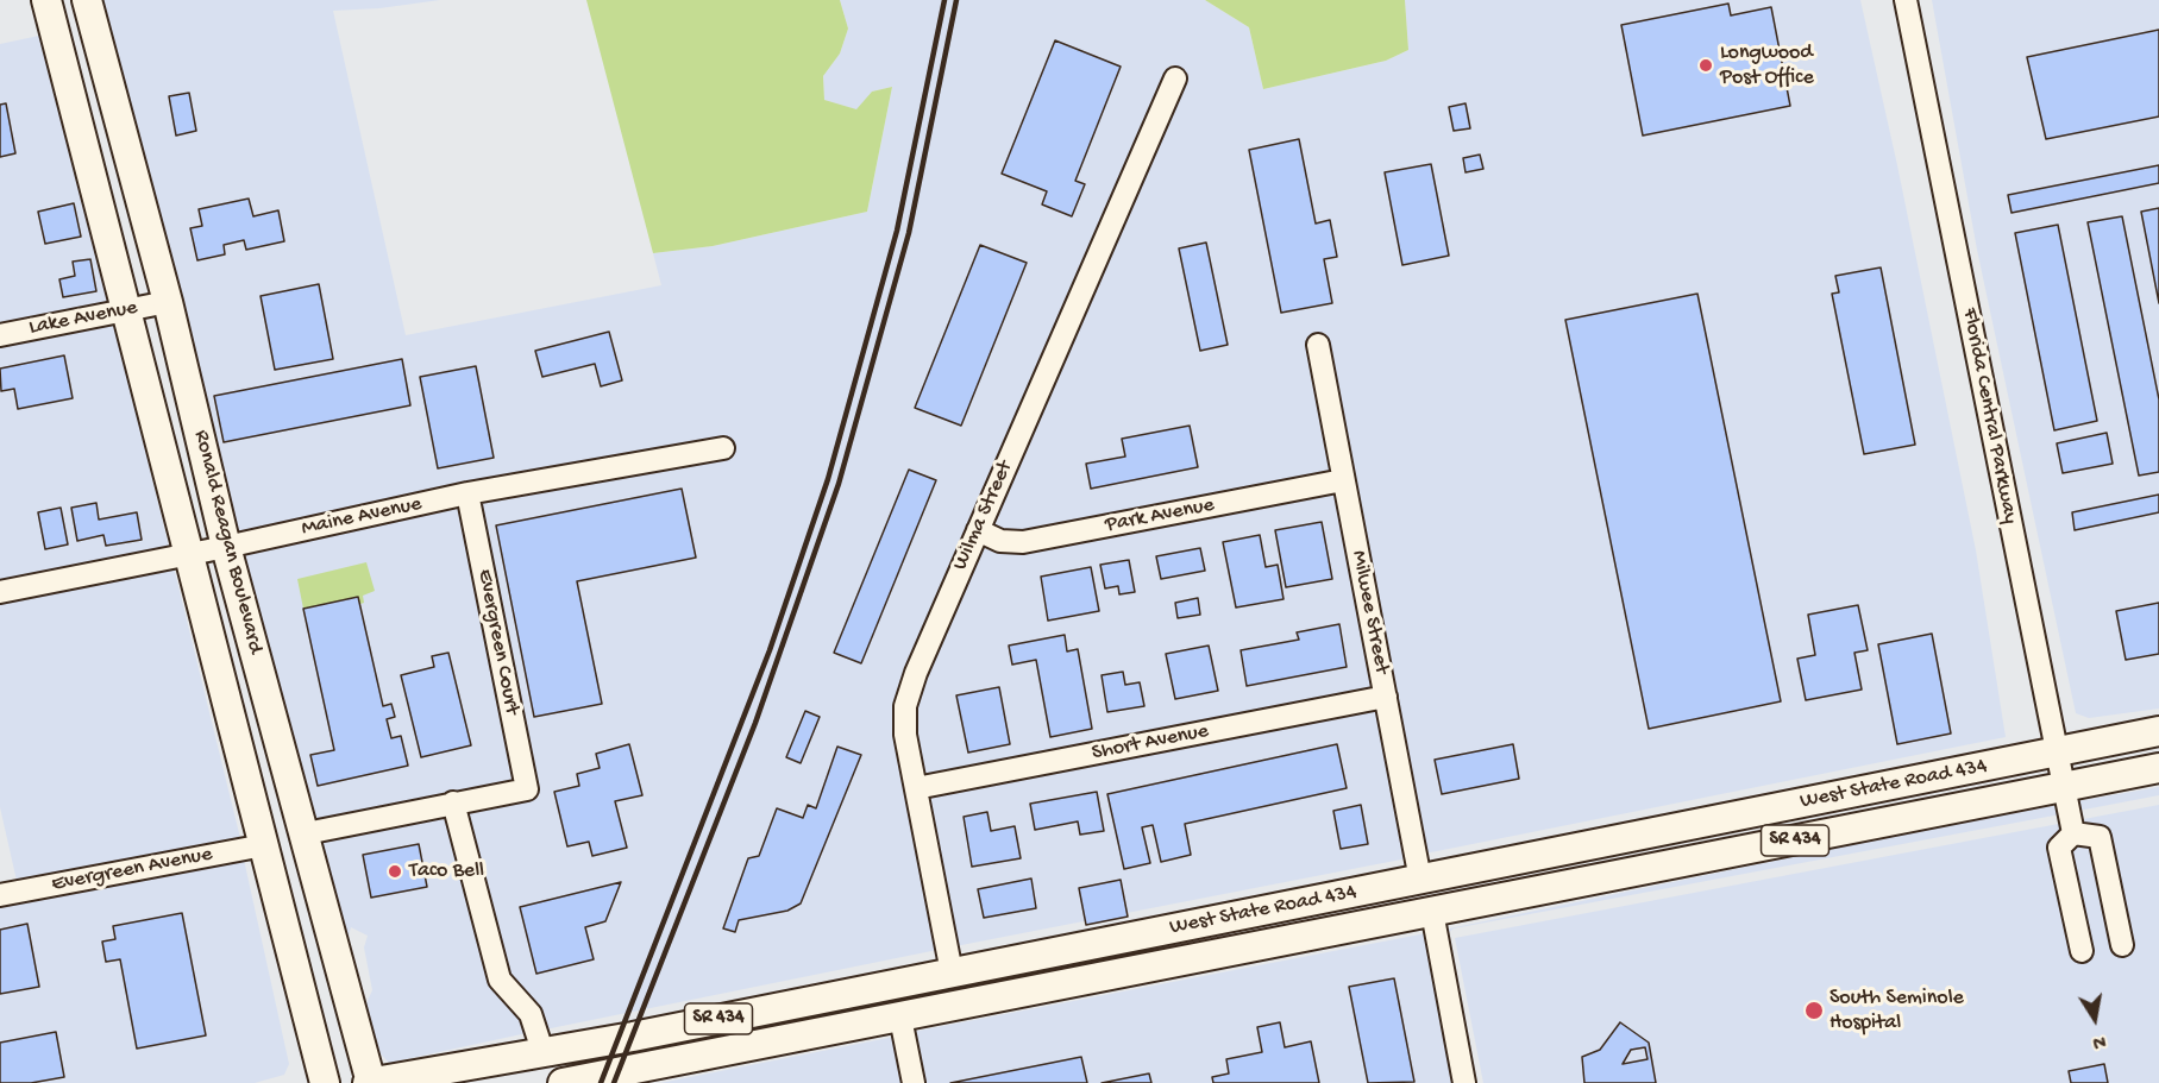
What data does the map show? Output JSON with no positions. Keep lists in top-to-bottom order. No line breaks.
{"streets":{"main road":["Ronald Reagan Boulevard","West State Road 434","SR 434"],"street":["Lake Avenue","Florida Central Parkway","Wilma Street","Park Avenue","Maine Avenue","Milwee Street","Evergreen Court","Short Avenue","Evergreen Avenue"]},"crossings":[["Lake Avenue","Ronald Reagan Boulevard"],["Florida Central Parkway","West State Road 434"],["Wilma Street","Park Avenue"],["Wilma Street","Short Avenue"],["Wilma Street","West State Road 434"],["Park Avenue","Milwee Street"],["Maine Avenue","Ronald Reagan Boulevard"],["Maine Avenue","Evergreen Court"],["Ronald Reagan Boulevard","West State Road 434"],["Ronald Reagan Boulevard","Evergreen Avenue"],["Milwee Street","Short Avenue"],["Milwee Street","West State Road 434"]],"places":["Longwood Post Office","Taco Bell","South Seminole Hospital"],"north":"bottom"}
